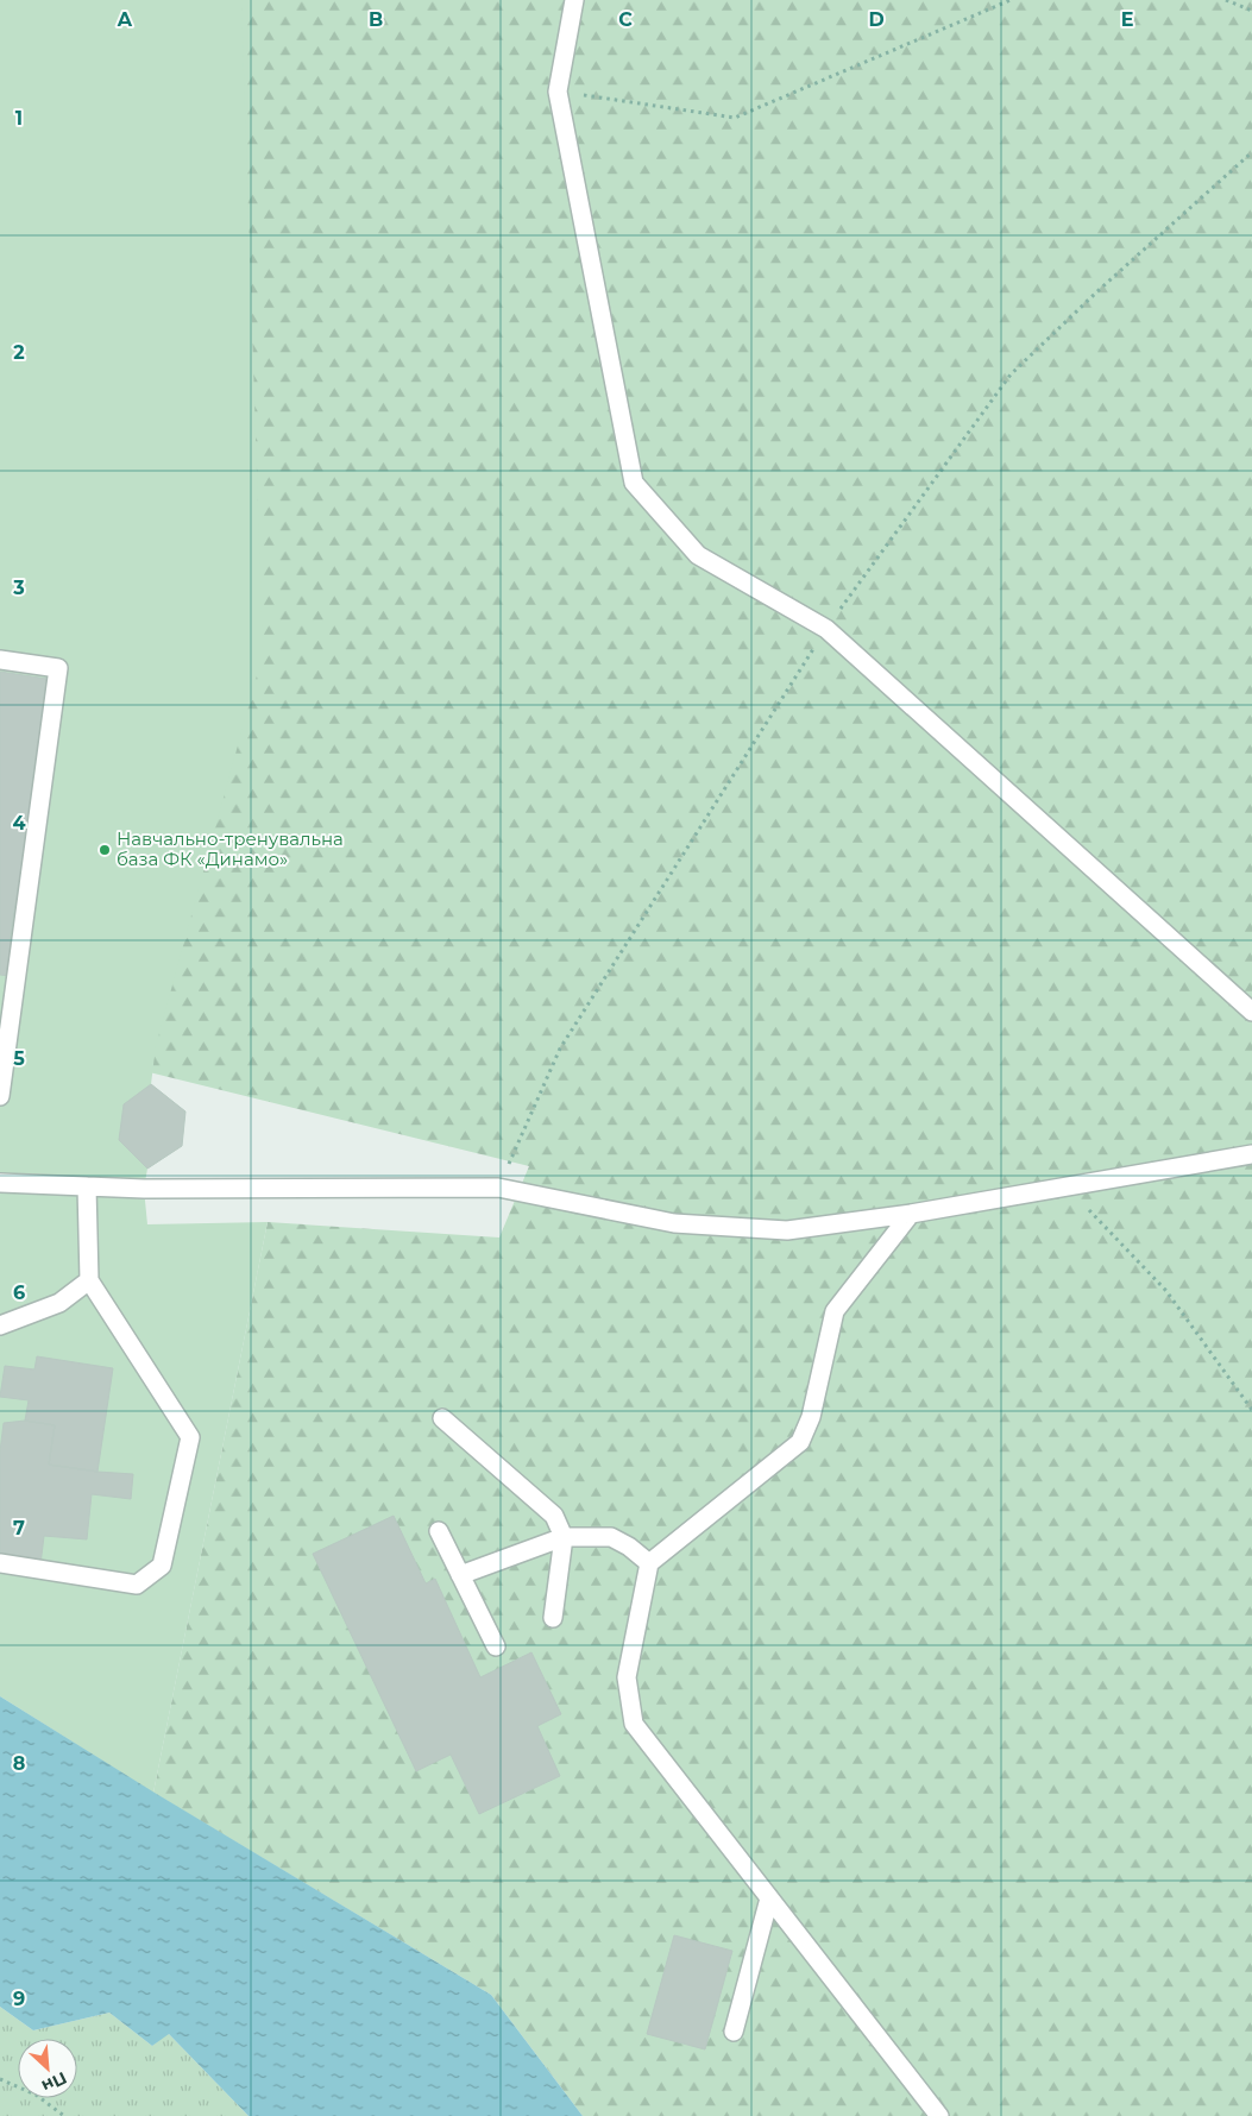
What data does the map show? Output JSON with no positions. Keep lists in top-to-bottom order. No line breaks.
{"places":["Навчально-тренувальна база ФК «Динамо»"],"north":"bottom right","grid":{"columns":["A","B","C","D","E"],"rows":["1","2","3","4","5","6","7","8","9"]}}
